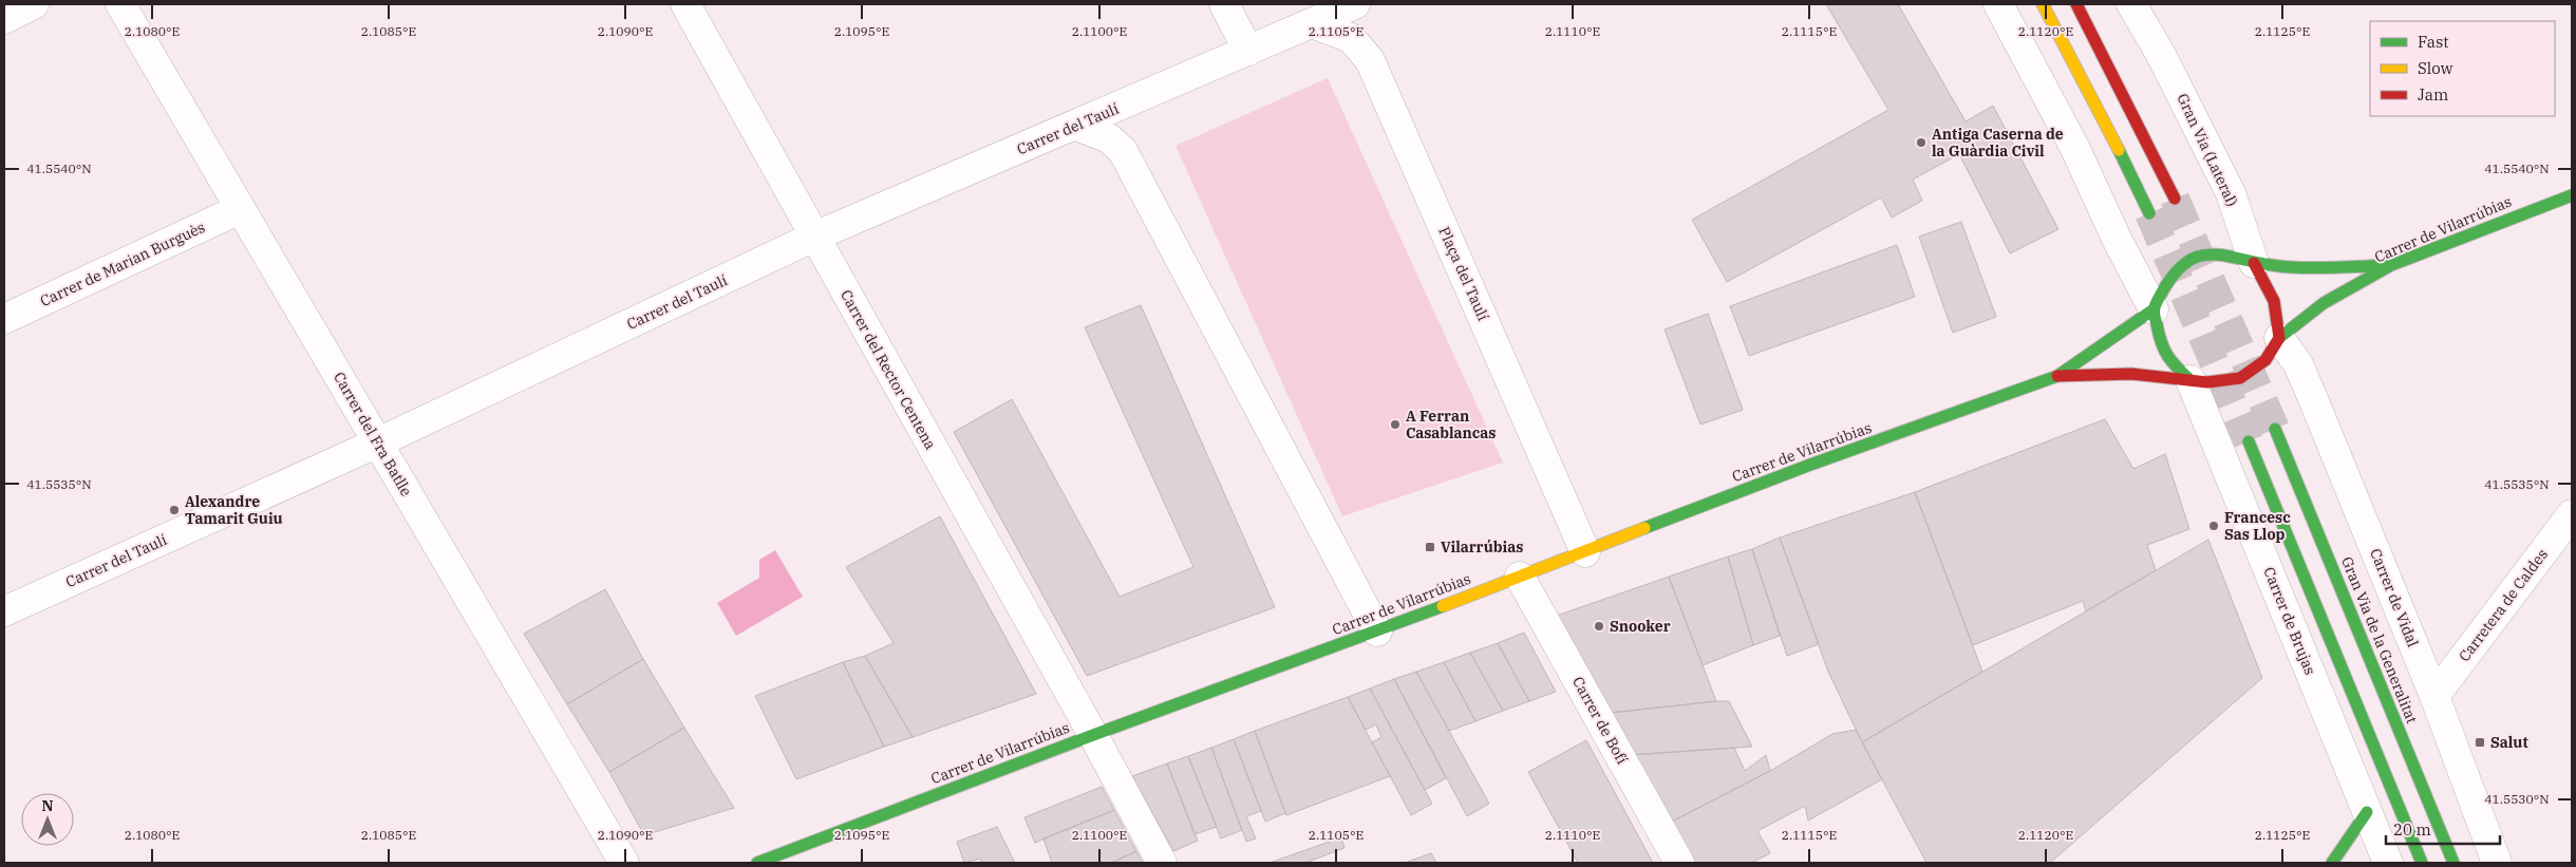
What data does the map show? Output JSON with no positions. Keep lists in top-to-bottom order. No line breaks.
{"streets":{"main road":["Carrer de Vilarrúbias","Gran Via de la Generalitat"],"street":["Carrer del Taulí","Gran Via (Lateral)","Carrer de Marian Burguès","Plaça del Taulí","Carrer del Rector Centena","Carrer del Fra Batlle","Carrer de Vidal","Carretera de Caldes","Carrer de Brujas","Carrer de Bofí"]},"crossings":[["Carrer del Taulí","Plaça del Taulí"],["Carrer del Taulí","Carrer del Rector Centena"],["Carrer del Taulí","Carrer del Fra Batlle"],["Gran Via (Lateral)","Carrer de Vilarrúbias"],["Gran Via (Lateral)","Carrer de Vidal"],["Gran Via (Lateral)","Carrer de Brujas"],["Carrer de Vilarrúbias","Plaça del Taulí"],["Carrer de Vilarrúbias","Carrer del Rector Centena"],["Carrer de Vilarrúbias","Carrer de Vidal"],["Carrer de Vilarrúbias","Carrer de Brujas"],["Carrer de Vilarrúbias","Carrer de Bofí"],["Carrer de Marian Burguès","Carrer del Fra Batlle"],["Carrer de Vidal","Carretera de Caldes"],["Carrer de Vidal","Carrer de Brujas"]],"places":{"other":["Antiga Caserna de la Guàrdia Civil","A Ferran Casablancas","Alexandre Tamarit Guiu","Francesc Sas Llop","Snooker"],"transit":["Vilarrúbias","Salut"]},"legend":["Fast","Slow","Jam"],"scale_bar":"20 m","north":"top","coordinates":["2.1080°E","2.1085°E","2.1090°E","2.1095°E","2.1100°E","2.1105°E","2.1110°E","2.1115°E","2.1120°E","2.1125°E","41.5540°N","41.5535°N","41.5530°N"]}
